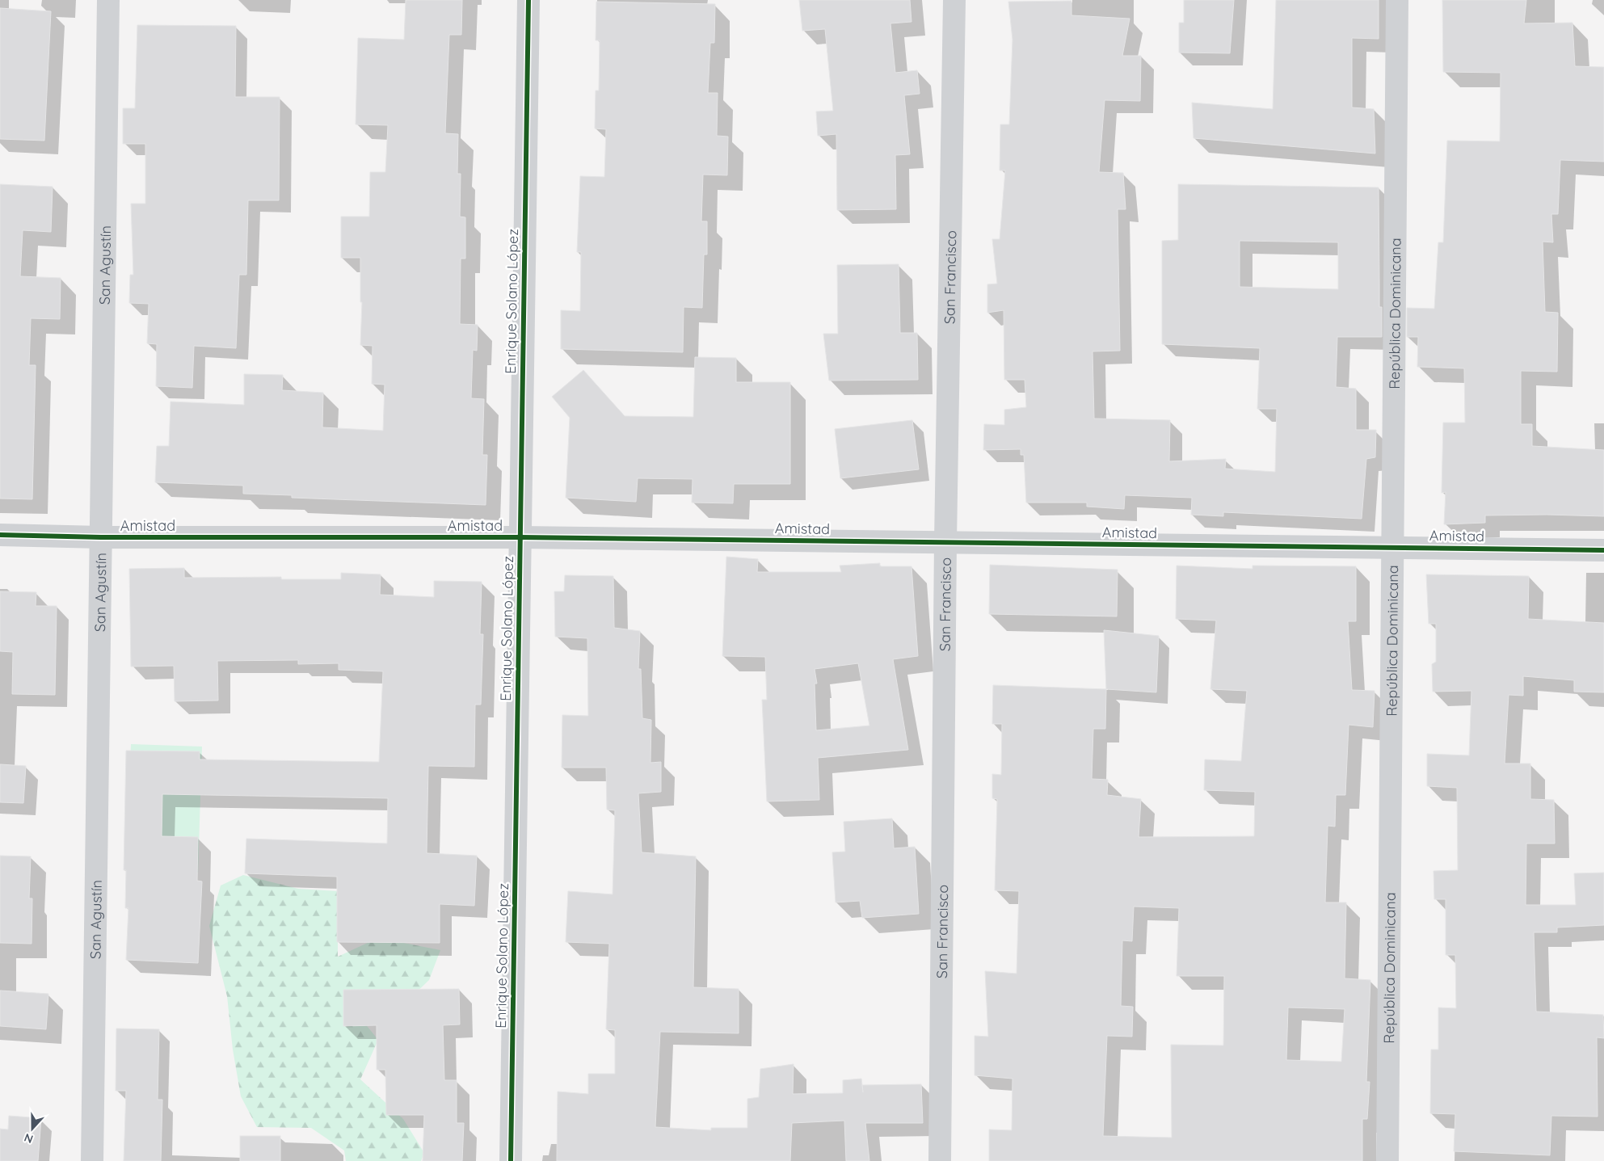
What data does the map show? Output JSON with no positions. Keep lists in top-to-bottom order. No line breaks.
{"streets":{"street":["San Agustín","San Francisco","Enrique Solano López","República Dominicana","Amistad"]},"crossings":[["San Agustín","Amistad"],["San Francisco","Amistad"],["Enrique Solano López","Amistad"],["República Dominicana","Amistad"]],"north":"bottom"}
